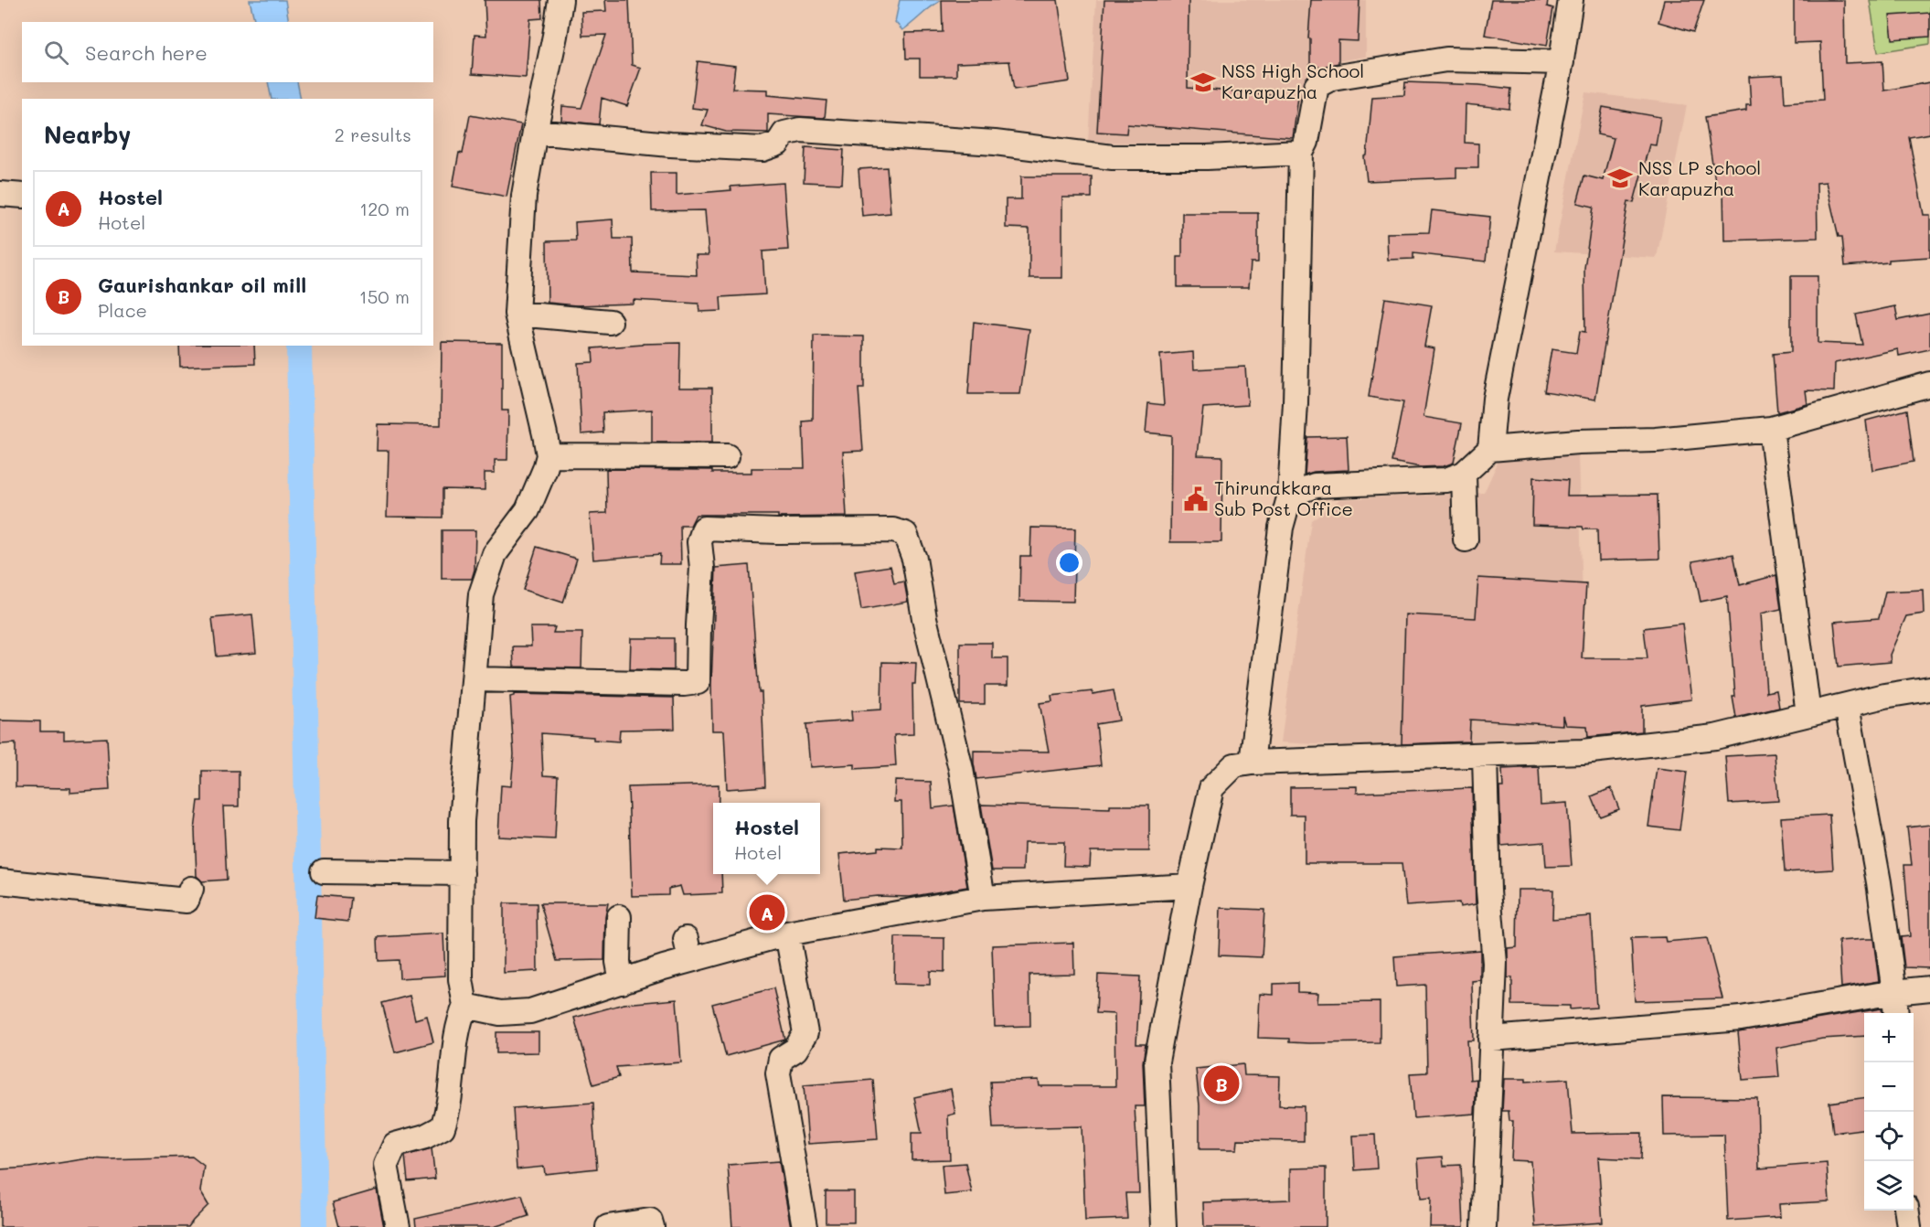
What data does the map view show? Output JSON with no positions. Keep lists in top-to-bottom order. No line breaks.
{"places":{"school or university":["NSS High School Karapuzha","NSS LP school Karapuzha"],"public building":["Thirunakkara Sub Post Office"]},"page":{"search":"Search here","heading":["Nearby","2 results"],"list":[{"mark":"A","name":"Hostel","note":"Hotel","value":"120 m"},{"mark":"B","name":"Gaurishankar oil mill","note":"Place","value":"150 m"}],"popup":["Hostel","Hotel"],"pins":["A","B"],"map_buttons":["+","−"]}}
